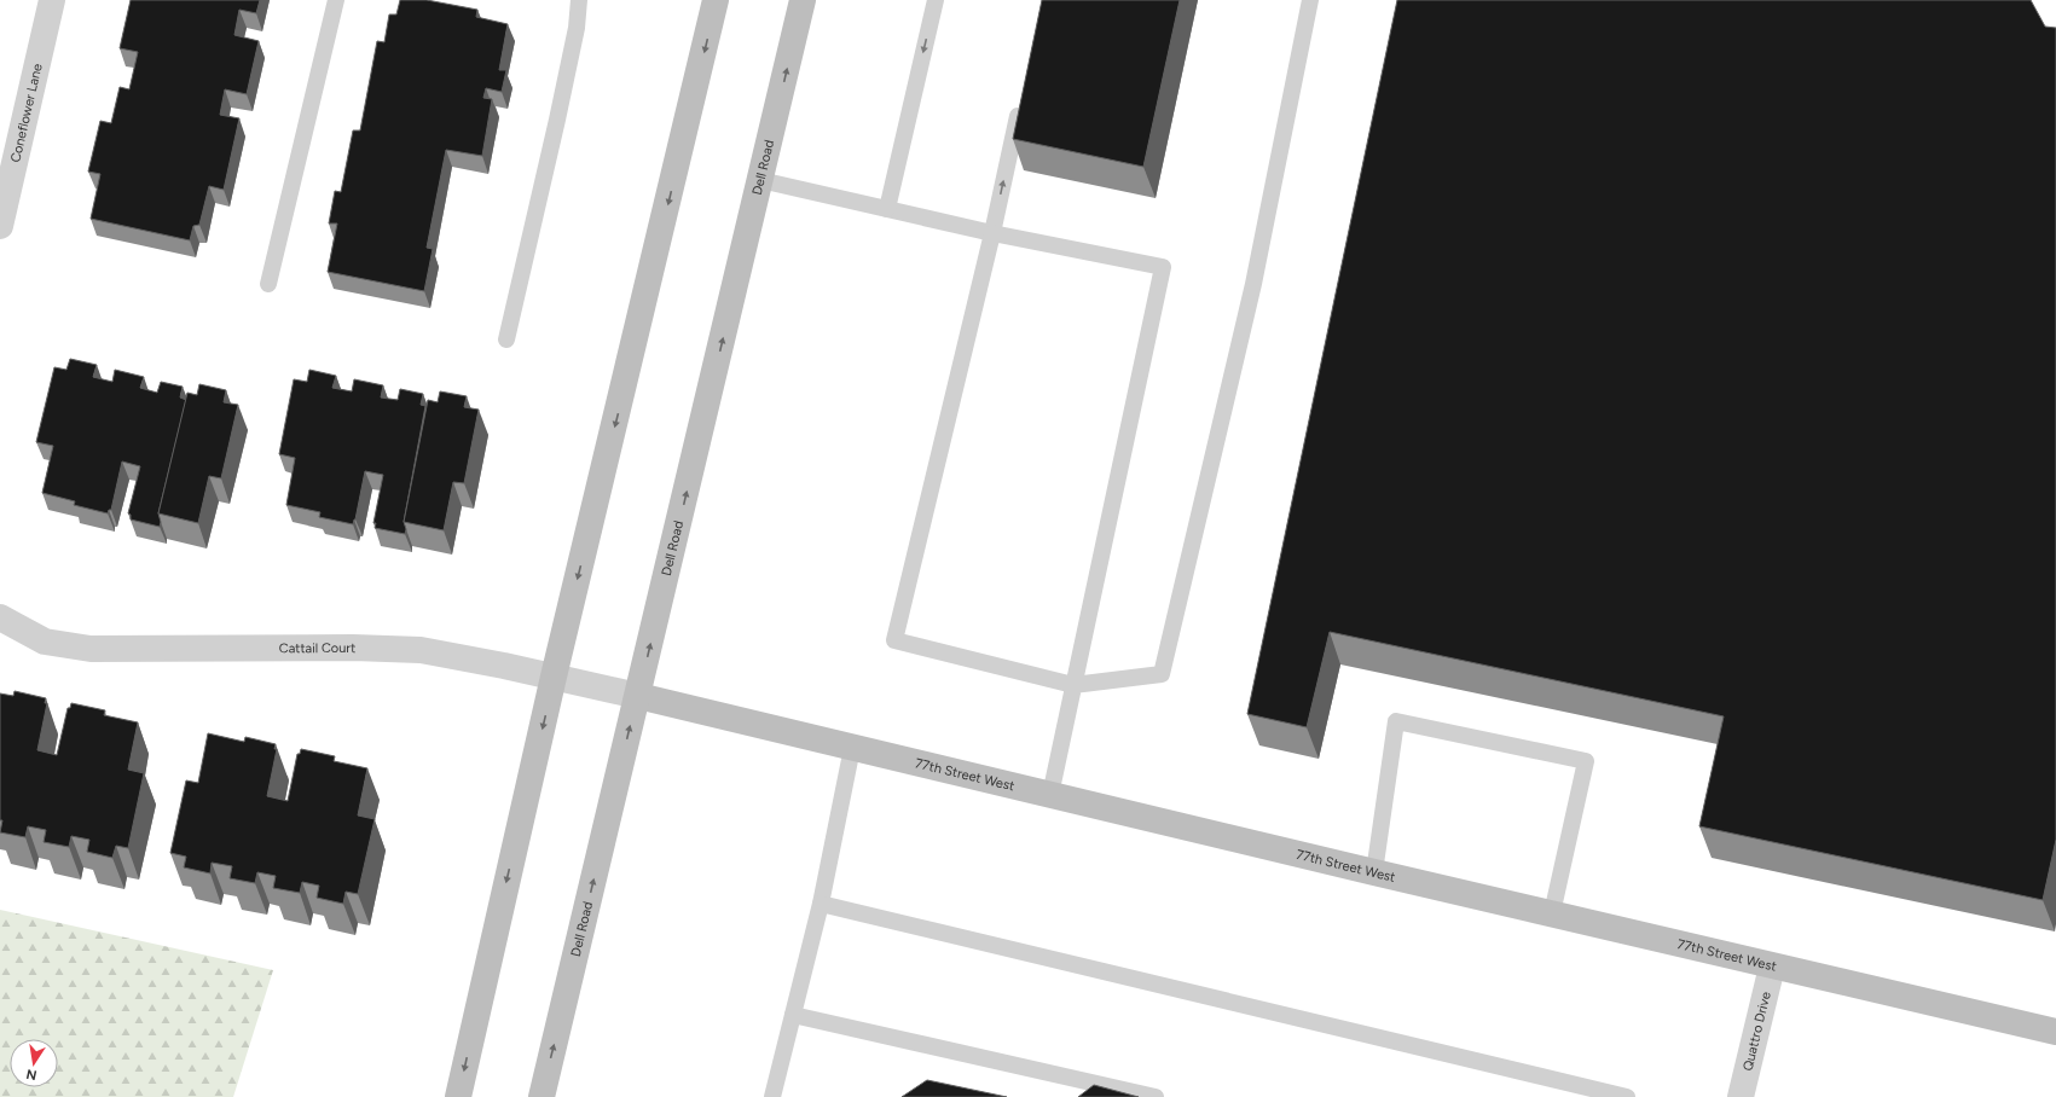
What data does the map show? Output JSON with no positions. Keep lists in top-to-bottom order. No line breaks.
{"streets":{"street":["Coneflower Lane","Dell Road","Cattail Court","77th Street West","Quattro Drive"]},"crossings":[["Dell Road","Cattail Court"],["Dell Road","77th Street West"],["Cattail Court","77th Street West"],["77th Street West","Quattro Drive"]],"north":"bottom"}
